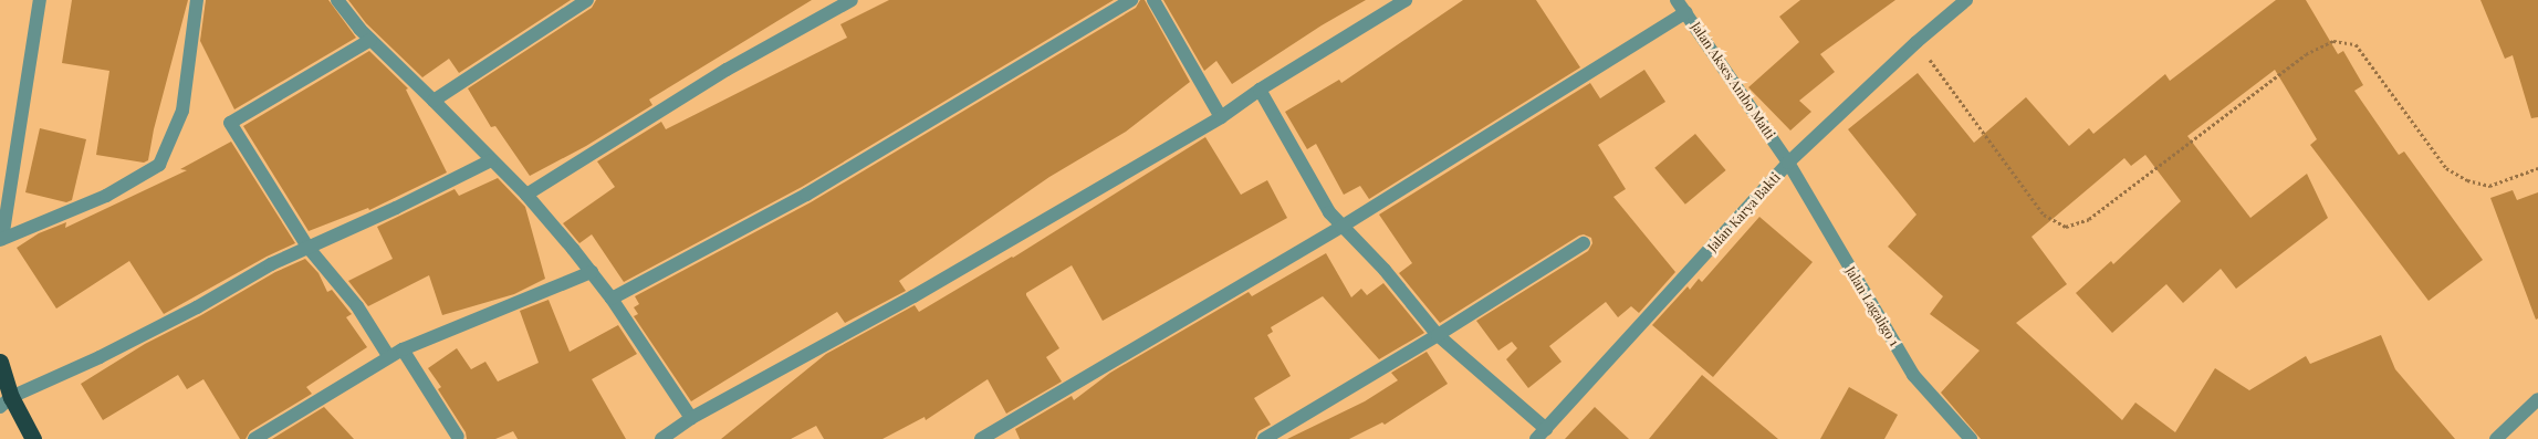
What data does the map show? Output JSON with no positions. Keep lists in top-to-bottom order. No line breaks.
{"streets":{"street":["Jalan Akses Ambo Matti","Jalan Karya Bakti","Jalan Lagaligo 1"]},"crossings":[["Jalan Akses Ambo Matti","Jalan Karya Bakti"],["Jalan Akses Ambo Matti","Jalan Lagaligo 1"],["Jalan Karya Bakti","Jalan Lagaligo 1"]]}
